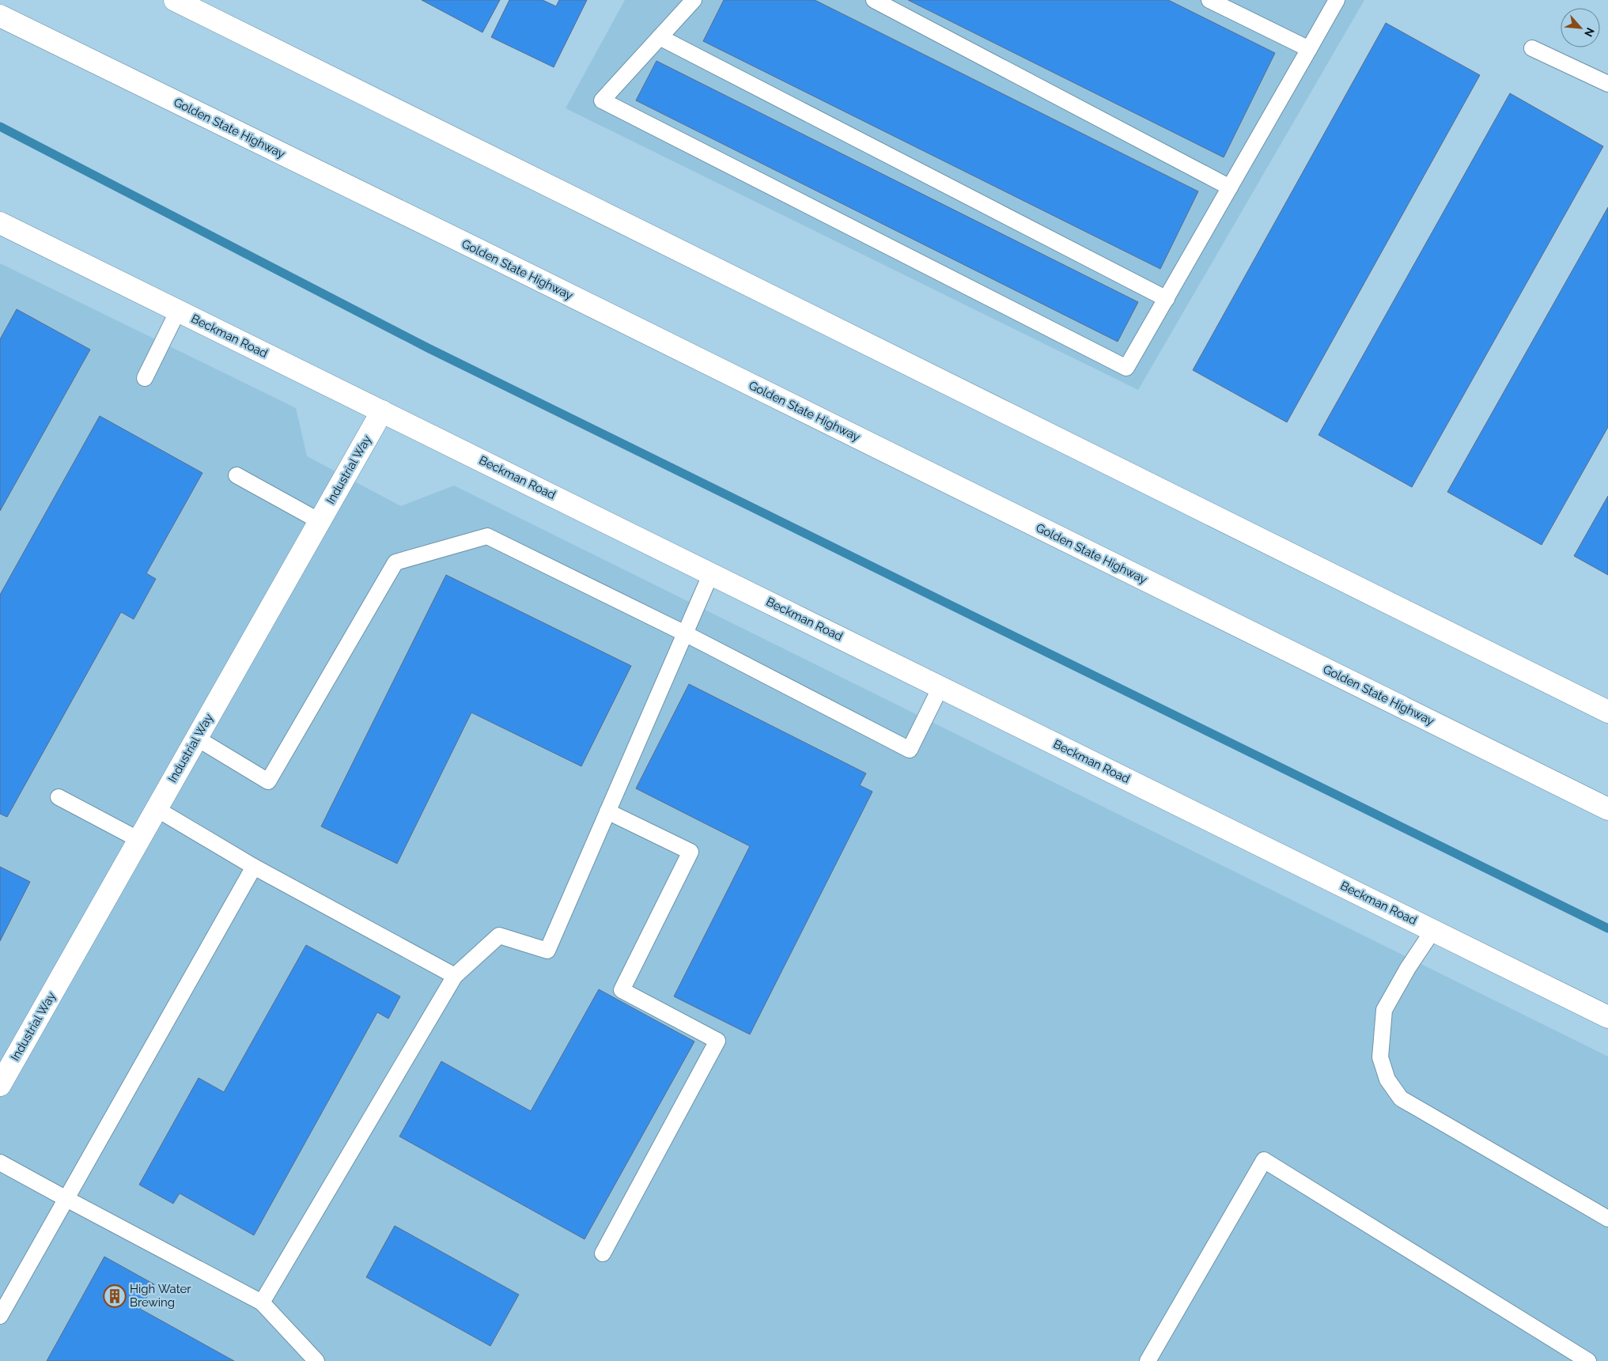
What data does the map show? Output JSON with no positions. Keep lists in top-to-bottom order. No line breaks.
{"streets":{"main road":["Golden State Highway","Beckman Road","Industrial Way"]},"crossings":[["Beckman Road","Industrial Way"]],"places":{"building":["High Water Brewing"]},"north":"bottom right"}
